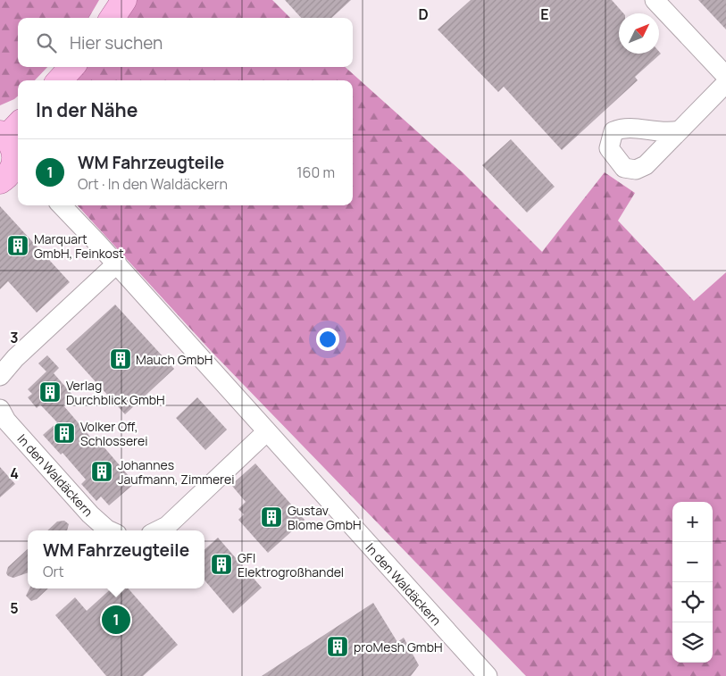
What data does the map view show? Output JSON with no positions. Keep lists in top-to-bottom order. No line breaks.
{"streets":{"street":["In den Waldäckern"]},"places":{"building":["Marquart GmbH, Feinkost","Mauch GmbH","Verlag Durchblick GmbH","Volker Off, Schlosserei","Johannes Jaufmann, Zimmerei","Gustav Blome GmbH","GFI Elektrogroßhandel","proMesh GmbH"]},"north":"top right","page":{"search":"Hier suchen","heading":"In der Nähe","list":[{"mark":"1","name":"WM Fahrzeugteile","note":"Ort · In den Waldäckern","value":"160 m"}],"map_buttons":["+","−"],"popup":["WM Fahrzeugteile","Ort"],"pins":"1"},"grid":{"columns":["D","E"],"rows":["3","4","5"]}}
